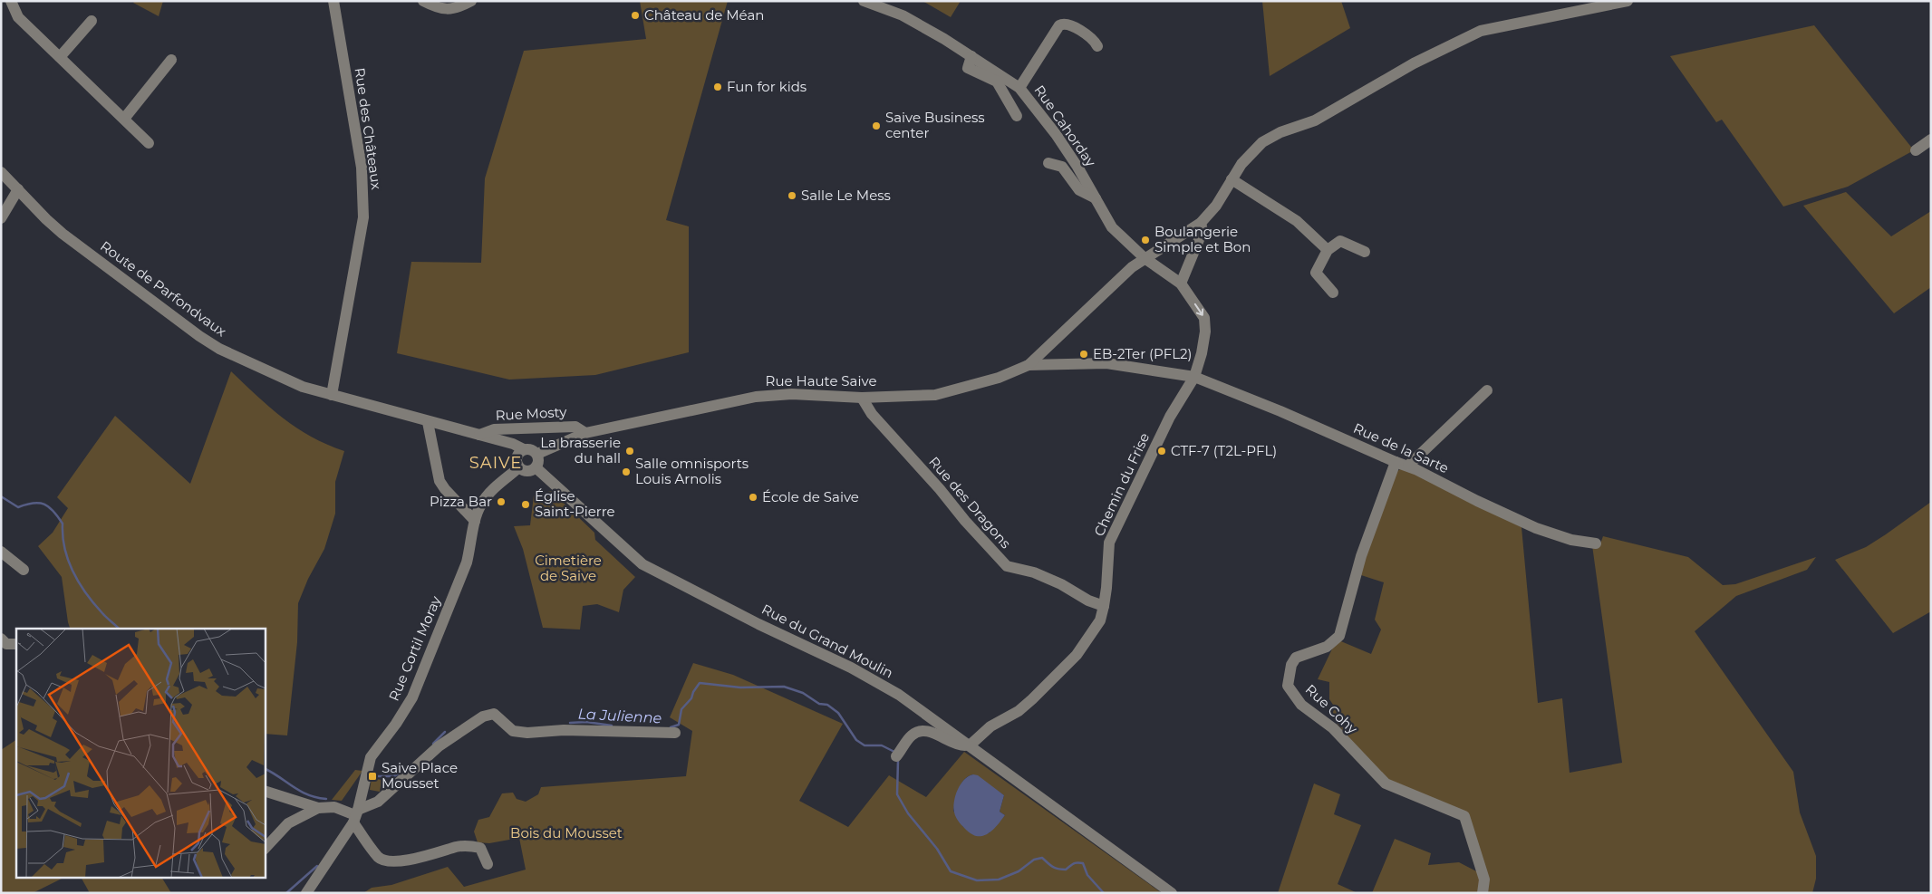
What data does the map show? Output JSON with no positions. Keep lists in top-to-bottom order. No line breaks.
{"streets":{"street":["Rue Cahorday","Rue des Châteaux","Route de Parfondvaux","Rue Haute Saive","Rue Mosty","Rue de la Sarte","Chemin du Frise","Rue des Dragons","Rue du Grand Moulin","Rue Cortil Moray","Rue Cohy"]},"crossings":[["Rue Cahorday","Rue Haute Saive"],["Rue des Châteaux","Route de Parfondvaux"],["Rue des Châteaux","Rue Mosty"],["Route de Parfondvaux","Rue Mosty"],["Rue Haute Saive","Rue Mosty"],["Rue Haute Saive","Rue de la Sarte"],["Rue Haute Saive","Chemin du Frise"],["Rue Haute Saive","Rue des Dragons"],["Rue de la Sarte","Chemin du Frise"],["Rue de la Sarte","Rue Cohy"],["Chemin du Frise","Rue des Dragons"],["Chemin du Frise","Rue du Grand Moulin"]],"districts":["SAIVE"],"water":["La Julienne"],"parks":["Cimetière de Saive","Bois du Mousset"],"places":{"other":["Château de Méan","Fun for kids","Saive Business center","Salle Le Mess","Boulangerie Simple et Bon","EB-2Ter (PFL2)","La brasserie du hall","CTF-7 (T2L-PFL)","Salle omnisports Louis Arnolis","École de Saive","Pizza Bar","Église Saint-Pierre"],"transit":["Saive Place Mousset"]}}
